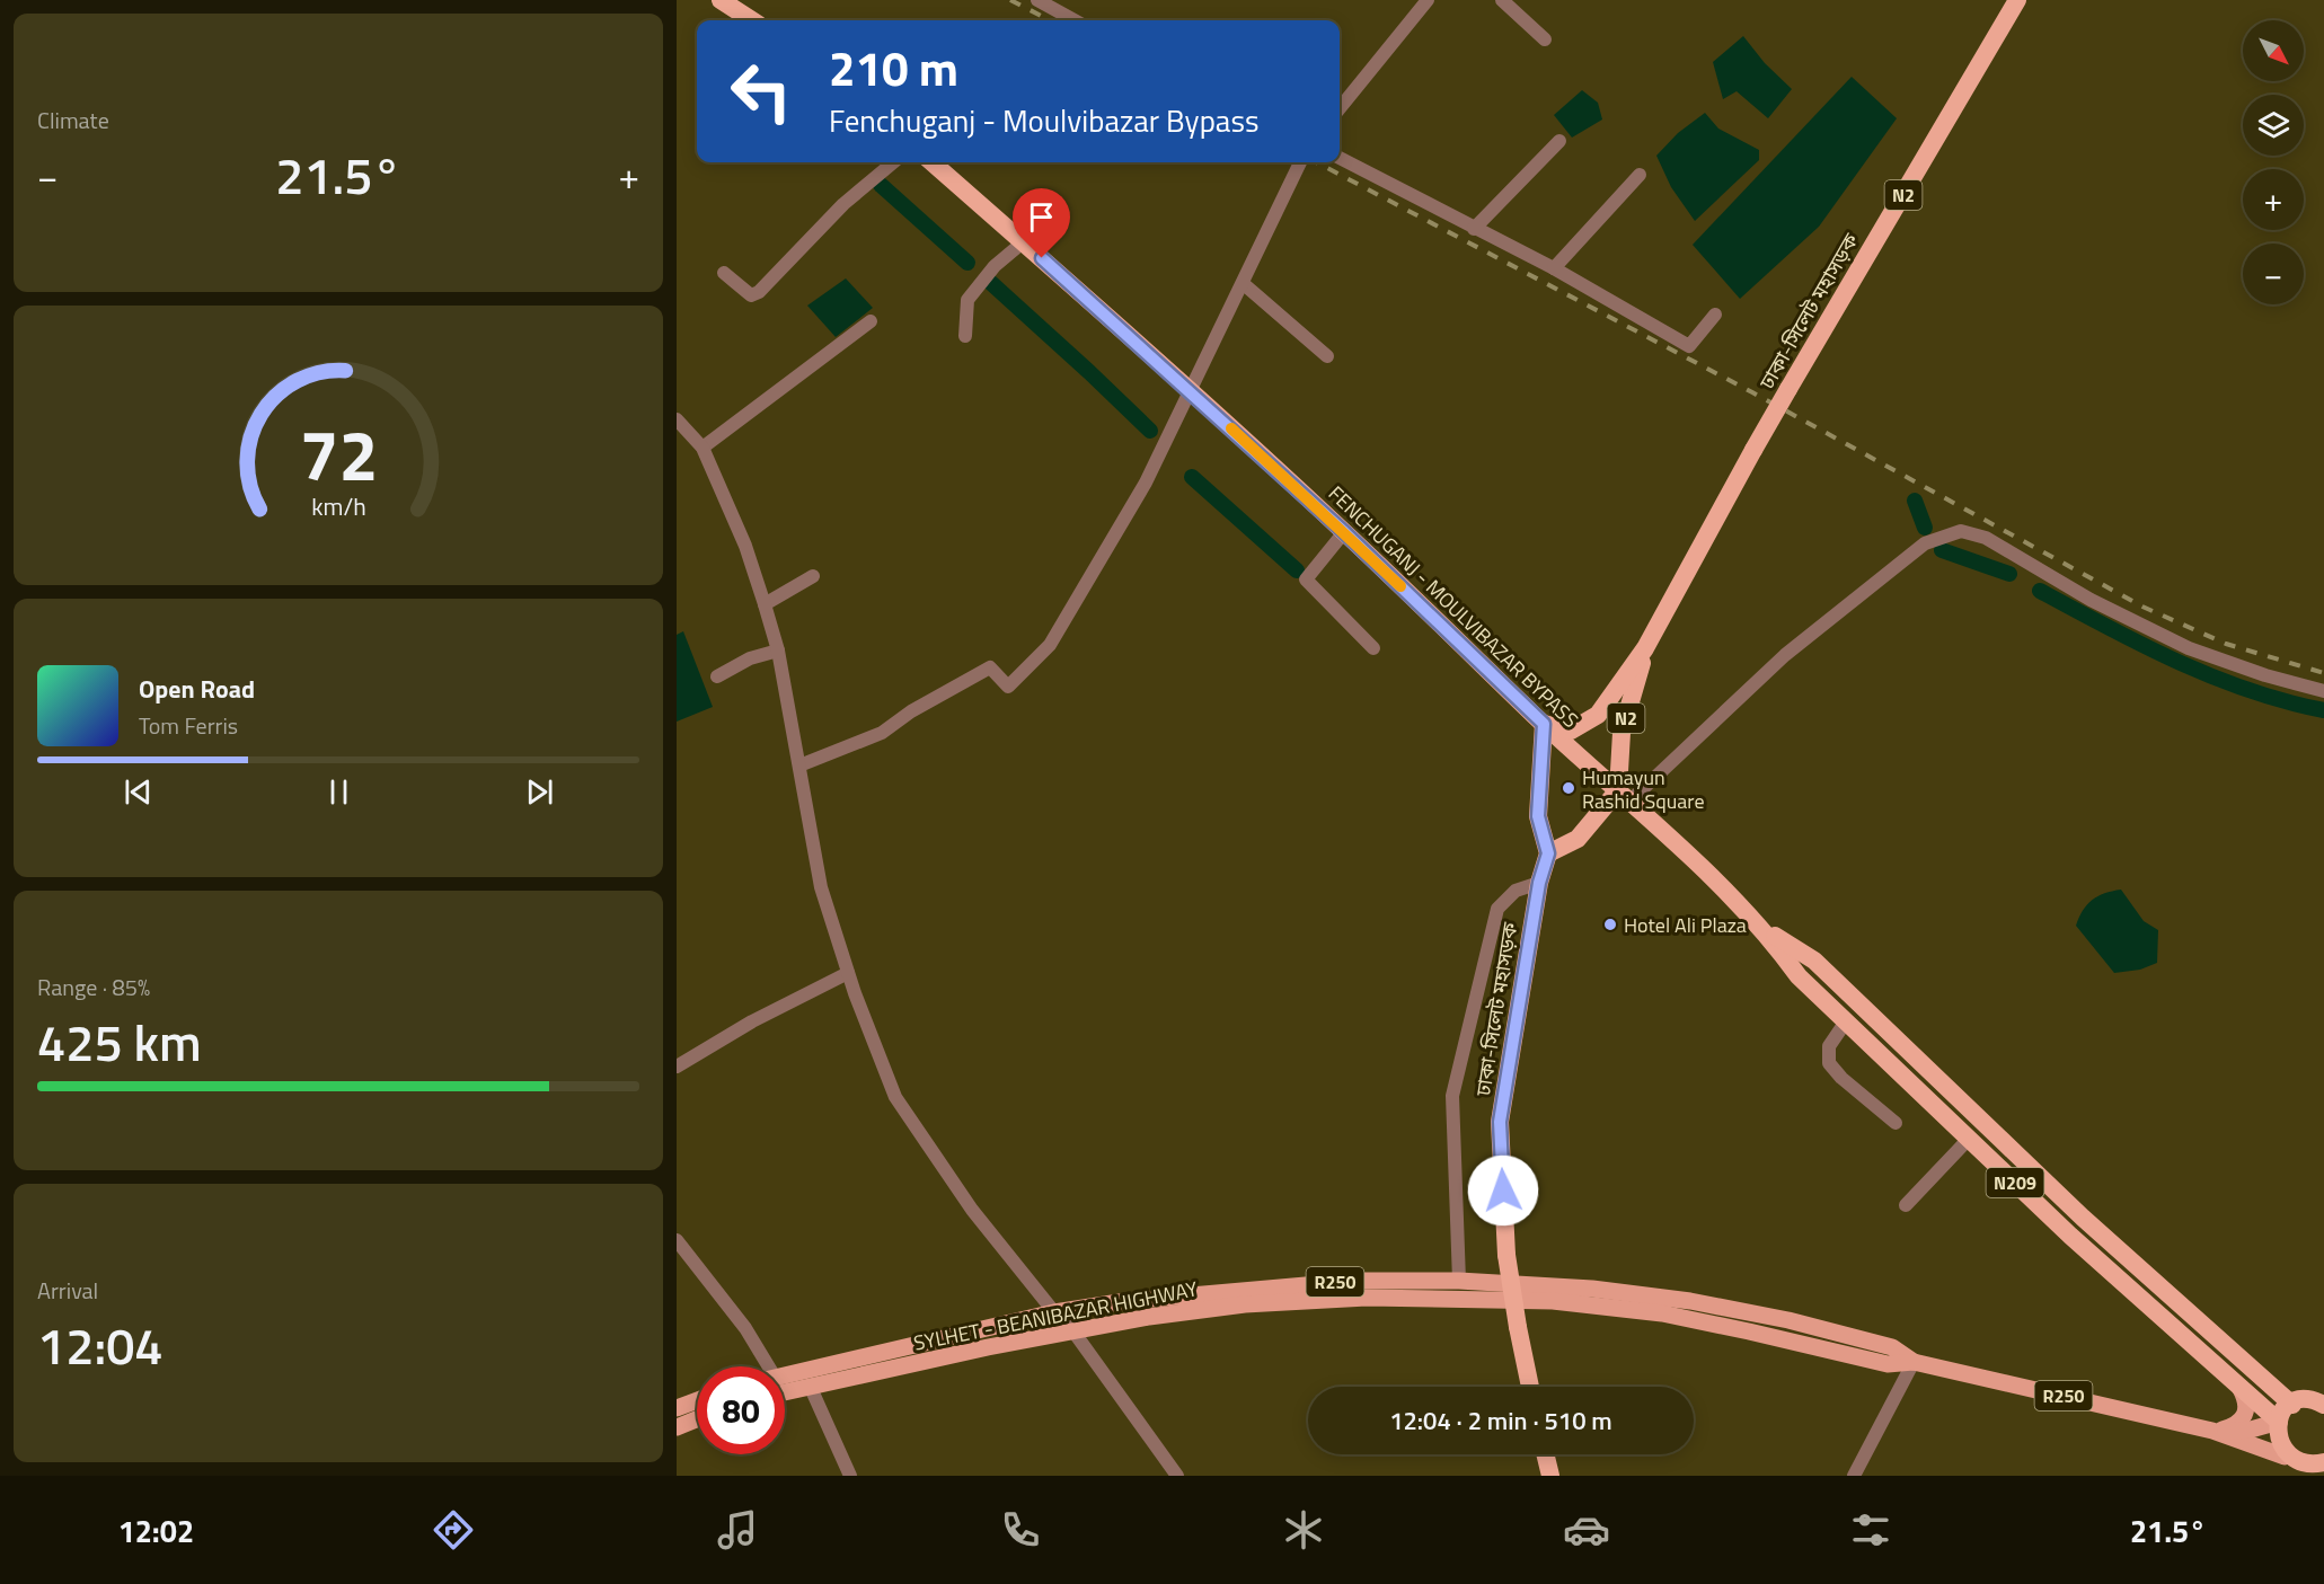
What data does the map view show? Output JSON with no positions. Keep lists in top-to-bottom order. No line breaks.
{"streets":{"highway":["N2","ঢাকা-সিলেট মহাসড়ক","FENCHUGANJ - MOULVIBAZAR BYPASS","N209"],"main road":["R250","SYLHET - BEANIBAZAR HIGHWAY"]},"crossings":[["ঢাকা-সিলেট মহাসড়ক","FENCHUGANJ - MOULVIBAZAR BYPASS"],["ঢাকা-সিলেট মহাসড়ক","N209"],["FENCHUGANJ - MOULVIBAZAR BYPASS","N209"],["N209","R250"],["R250","SYLHET - BEANIBAZAR HIGHWAY"]],"places":["Humayun Rashid Square","Hotel Ali Plaza"],"north":"bottom right","page":{"tile":["Climate",["Range · 85%","425 km"],["Arrival","12:04"]],"map_buttons":["+","−"],"turn":["210 m","Fenchuganj - Moulvibazar Bypass"],"heat":["−","21.5°","+"],"song":["Open Road","Tom Ferris"],"limit":"80","trip":"12:04 · 2 min · 510 m","tabs":["12:02","21.5°"],"gauge":["72","km/h"]}}
